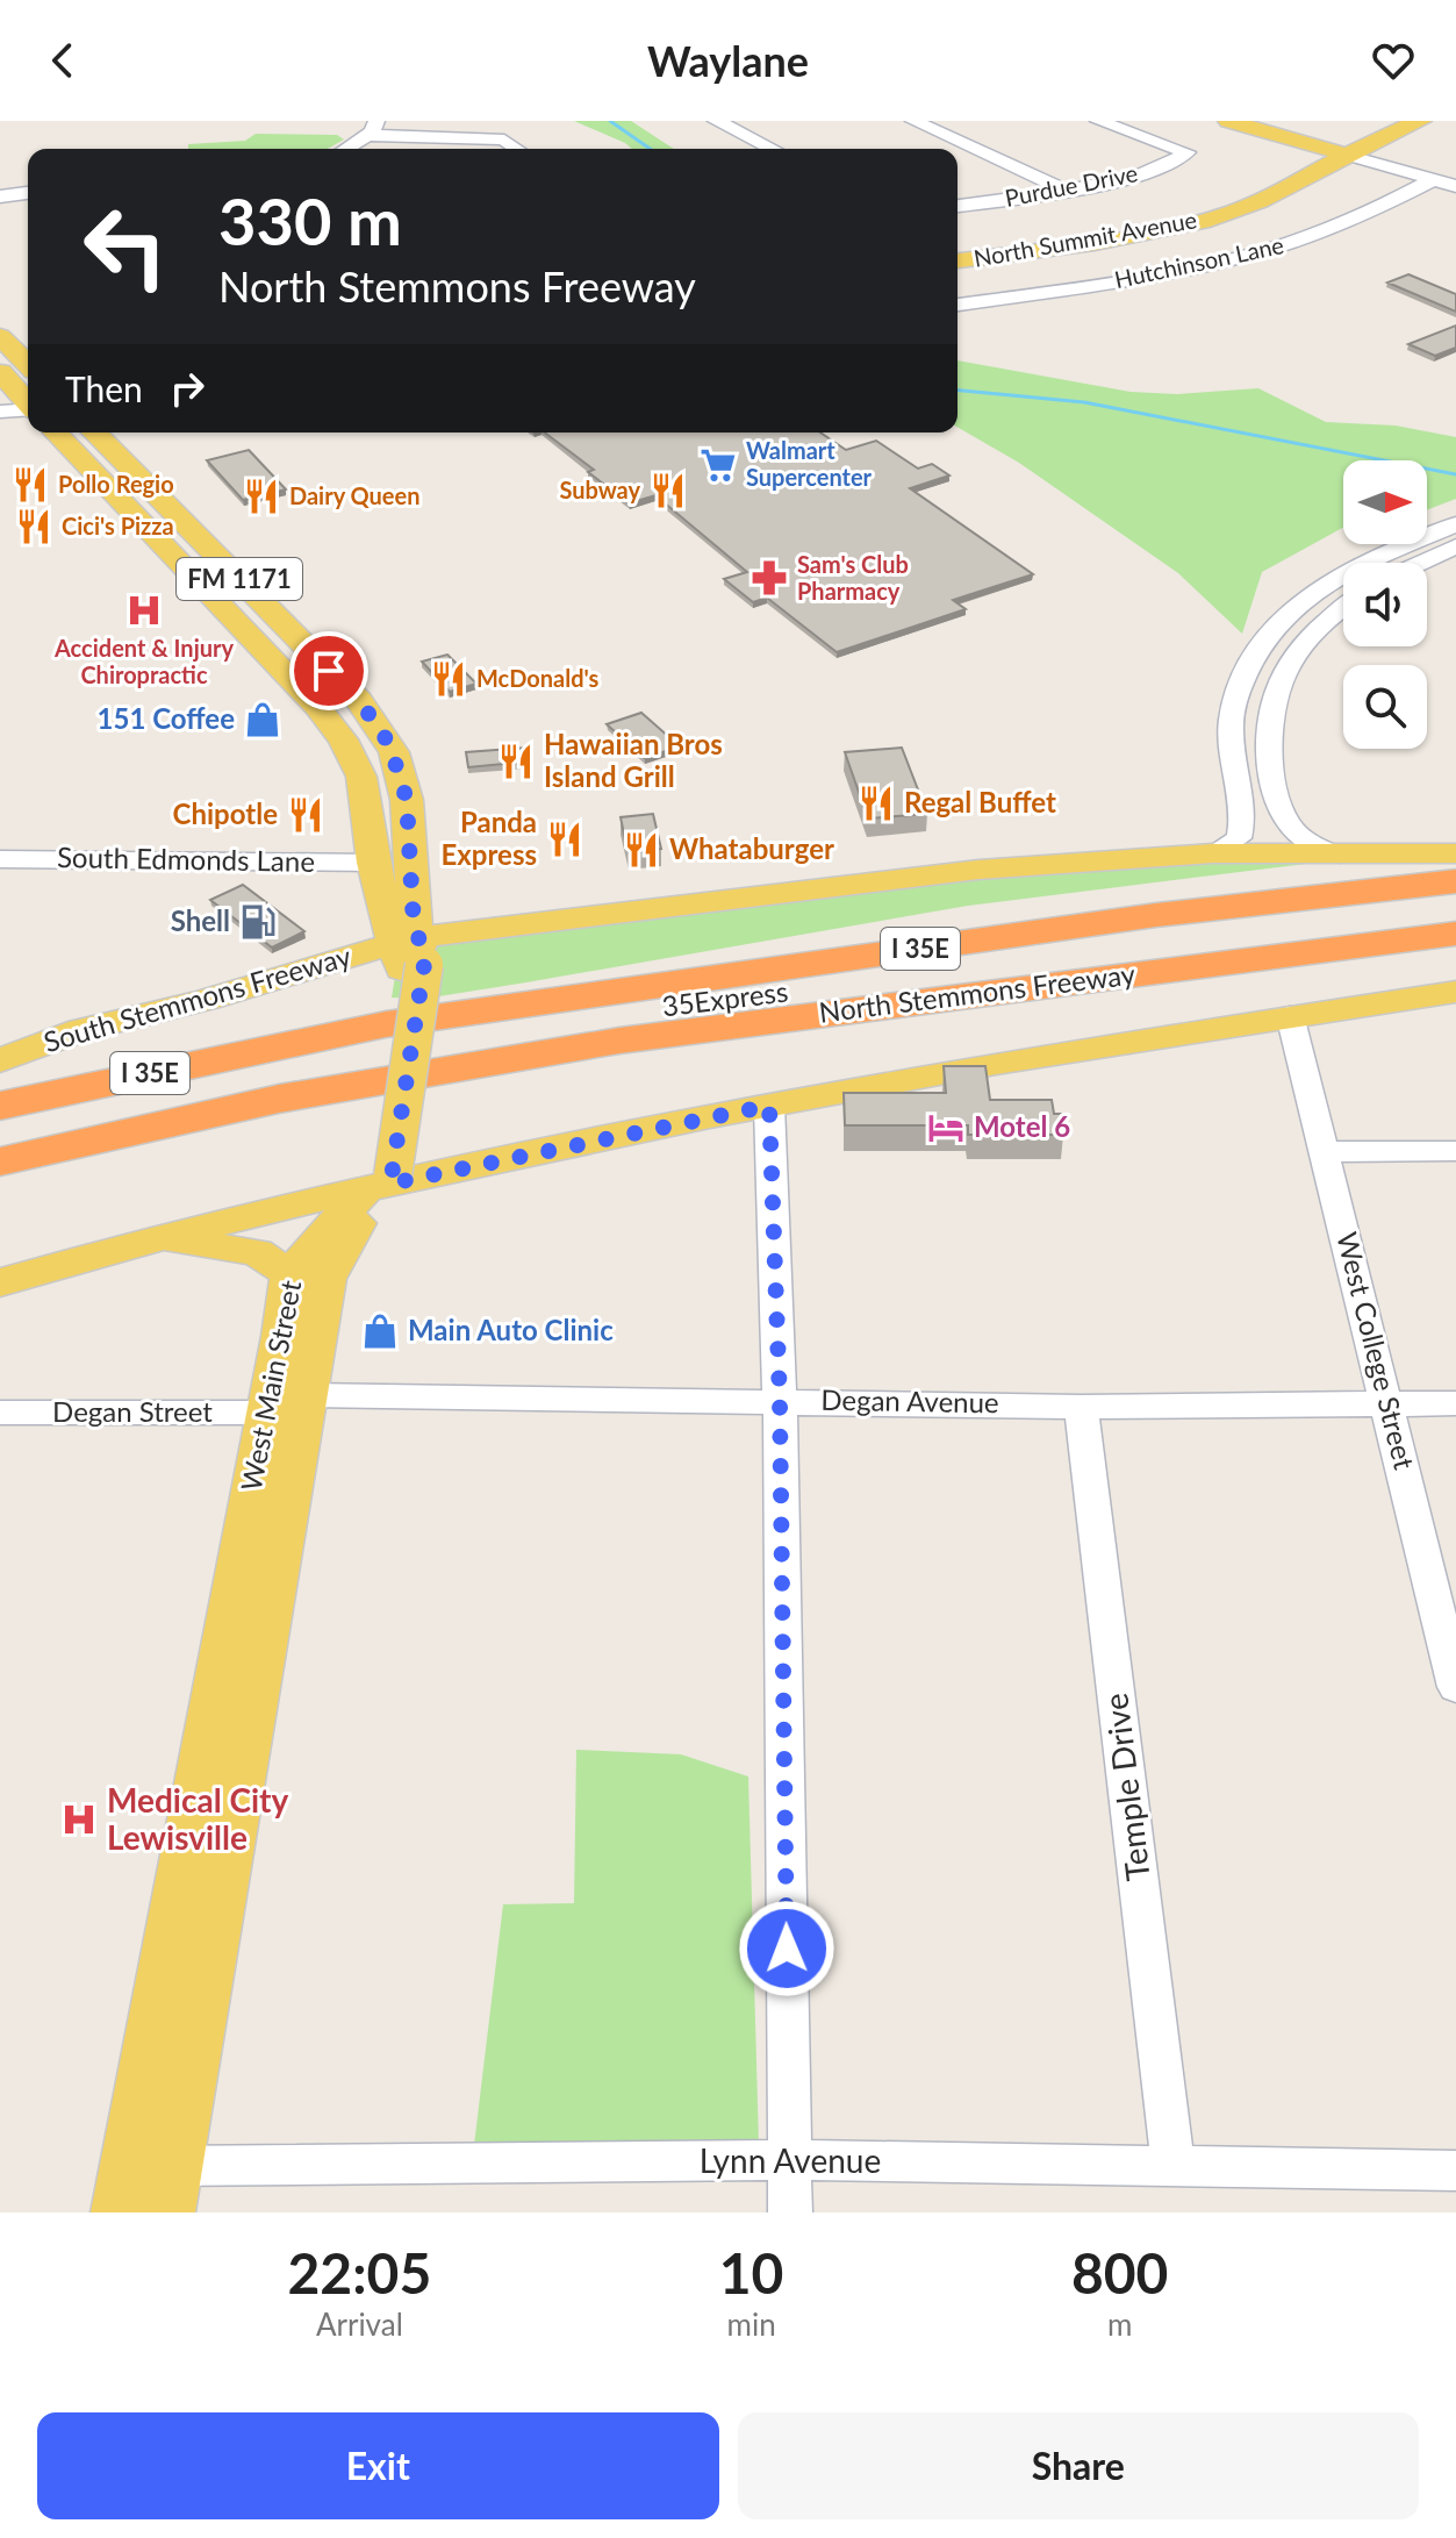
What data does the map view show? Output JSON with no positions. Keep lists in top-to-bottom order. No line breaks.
{"streets":{"highway":["I 35E","North Stemmons Freeway","South Stemmons Freeway","35Express"],"main road":["North Summit Avenue","FM 1171","West Main Street"],"street":["Purdue Drive","Hutchinson Lane","South Edmonds Lane","West College Street","Degan Avenue","Degan Street","Temple Drive","Lynn Avenue"]},"crossings":[["FM 1171","South Edmonds Lane"],["FM 1171","South Stemmons Freeway"],["FM 1171","West Main Street"],["North Stemmons Freeway","South Stemmons Freeway"],["West College Street","Degan Avenue"],["West Main Street","Degan Avenue"],["West Main Street","Degan Street"],["West Main Street","Lynn Avenue"],["Degan Avenue","Temple Drive"],["Temple Drive","Lynn Avenue"]],"places":{"supermarket":["Walmart Supercenter"],"restaurant":["Pollo Regio","Subway","Dairy Queen","Cici's Pizza","McDonald's","Hawaiian Bros Island Grill","Regal Buffet","Chipotle","Panda Express","Whataburger"],"pharmacy":["Sam's Club Pharmacy"],"hospital":["Accident & Injury Chiropractic","Medical City Lewisville"],"shop":["151 Coffee","Main Auto Clinic"],"fuel station":["Shell"],"hotel":["Motel 6"]},"north":"right","page":{"header":"Waylane","turn":["330 m","North Stemmons Freeway"],"then":"Then","eta":["22:05","Arrival","10","min","800","m"],"buttons":["Exit","Share"]}}
